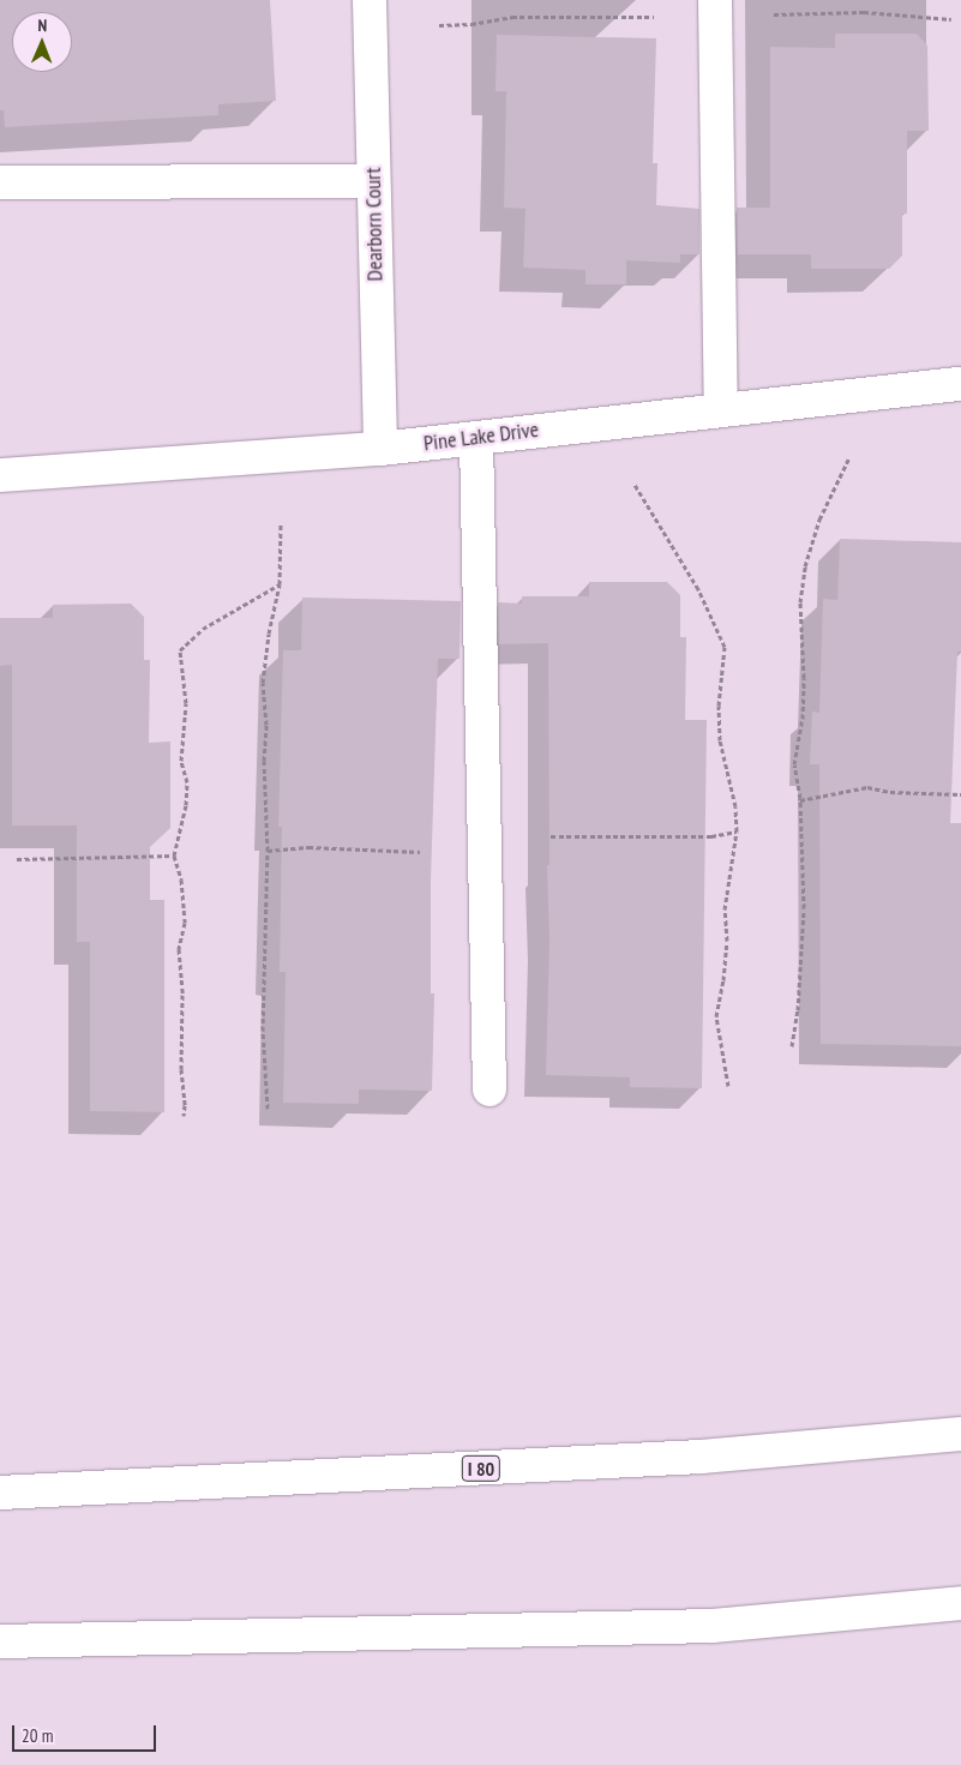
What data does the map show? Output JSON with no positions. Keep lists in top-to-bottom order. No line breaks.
{"streets":{"main road":["Dearborn Court","Pine Lake Drive","I 80"]},"crossings":[["Dearborn Court","Pine Lake Drive"]],"scale_bar":"20 m","north":"top"}
